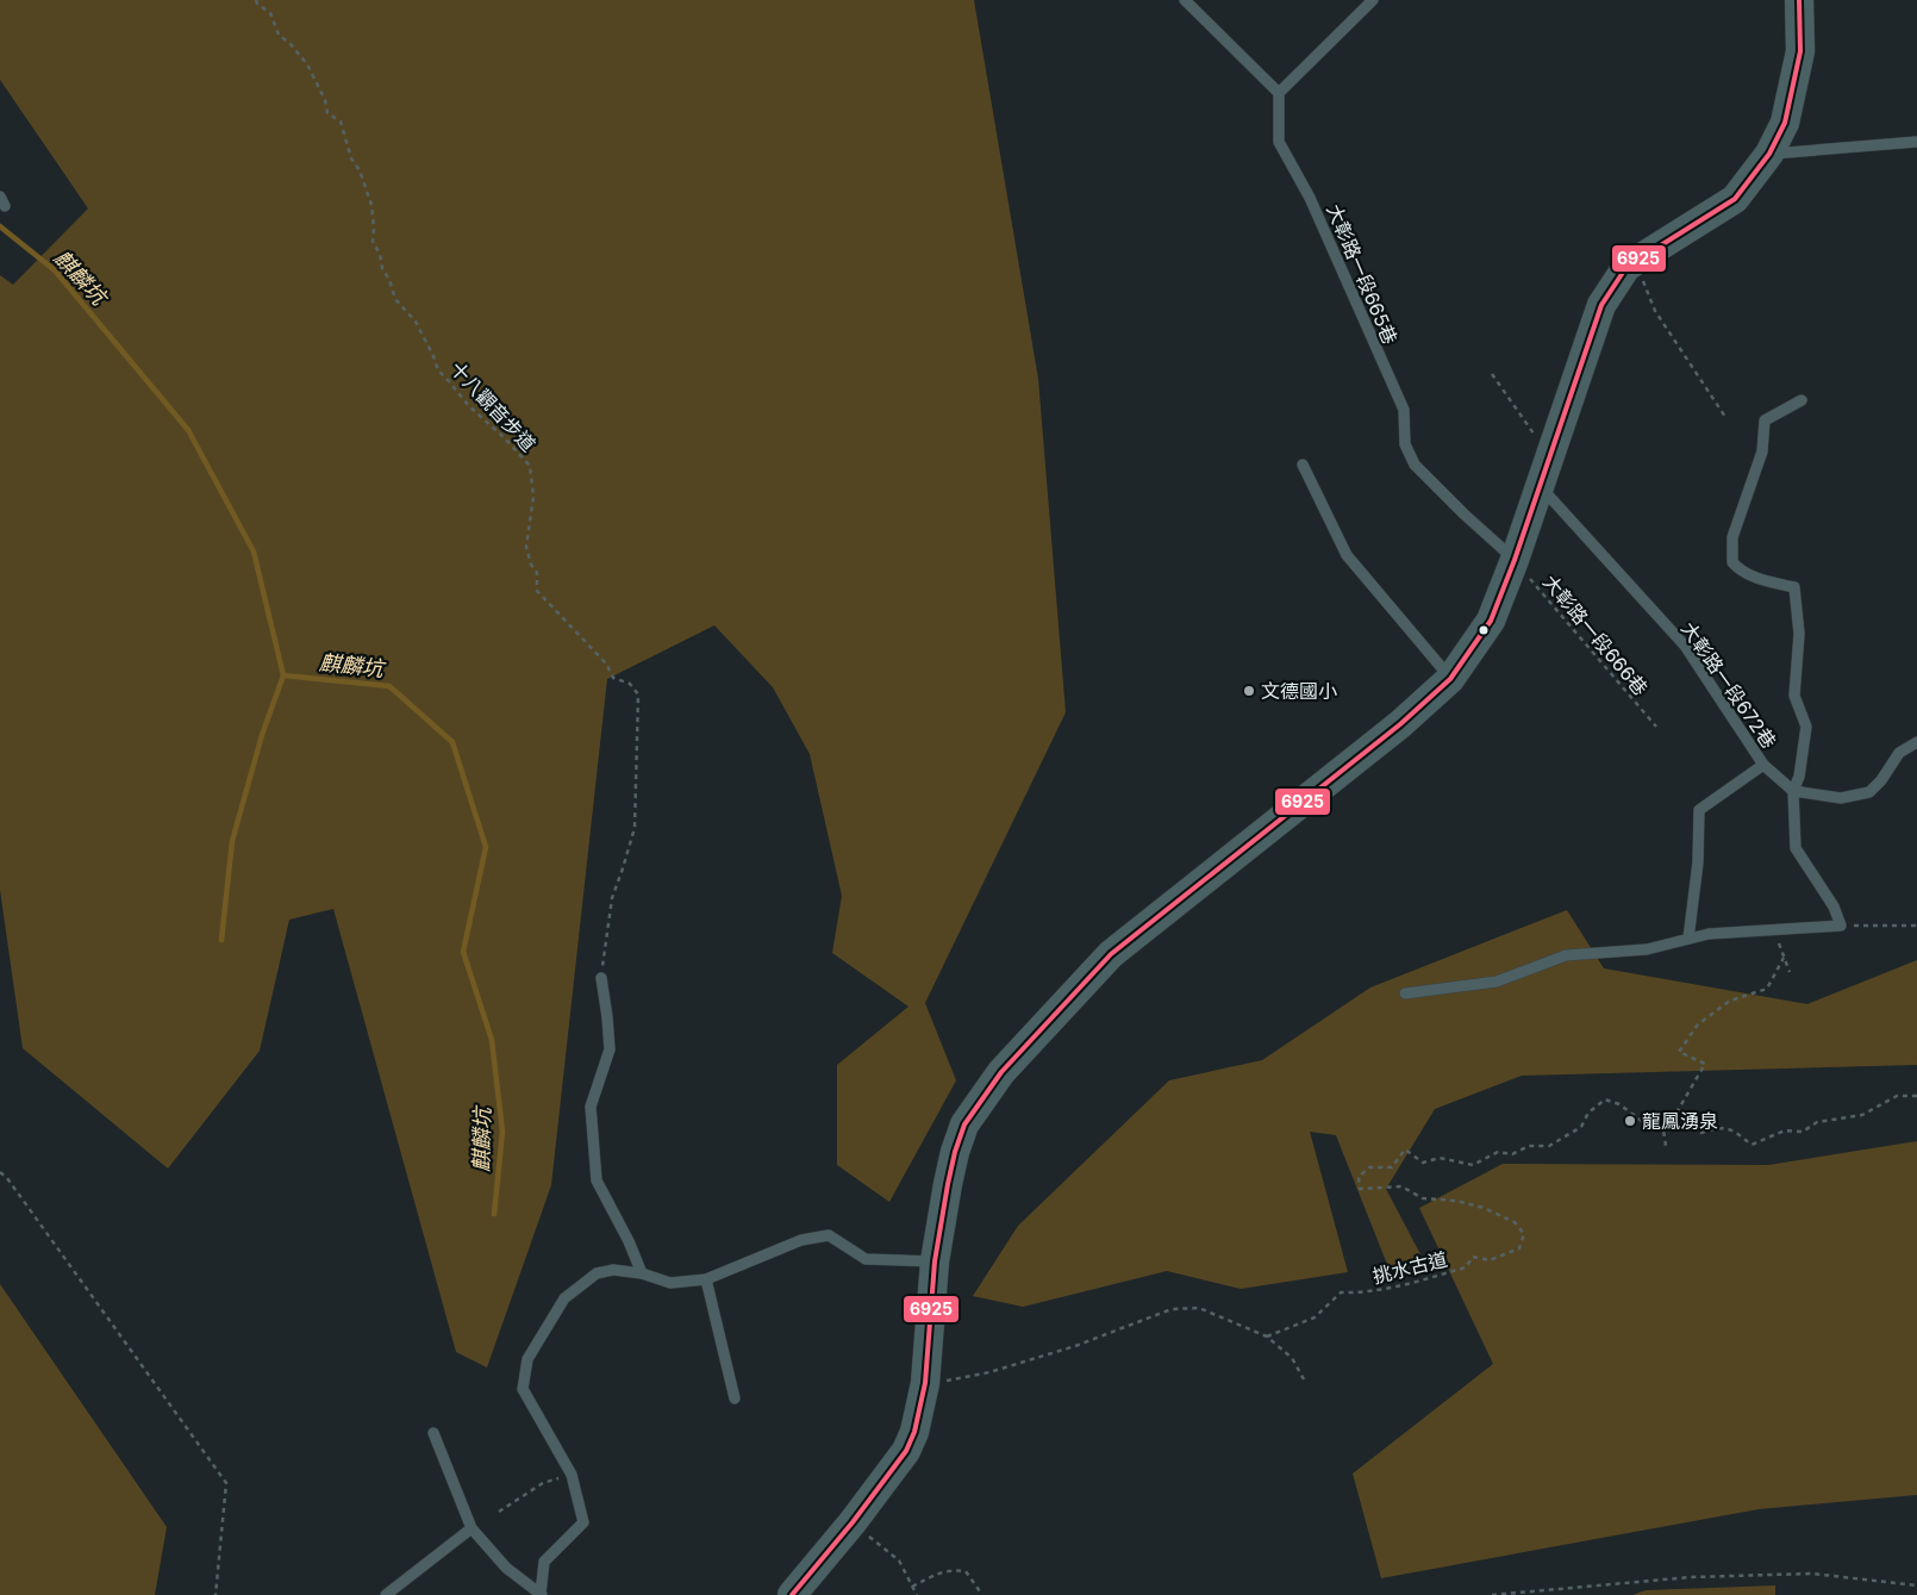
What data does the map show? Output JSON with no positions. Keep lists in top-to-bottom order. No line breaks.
{"streets":{"lane":["大彰路一段665巷","大彰路一段672巷"],"path":["十八觀音步道","大彰路一段666巷","挑水古道"]},"crossings":[["大彰路一段665巷","大彰路一段666巷"]],"water":["麒麟坑"],"places":["文德國小","龍鳳湧泉"],"lines":["transit line 6925"]}
